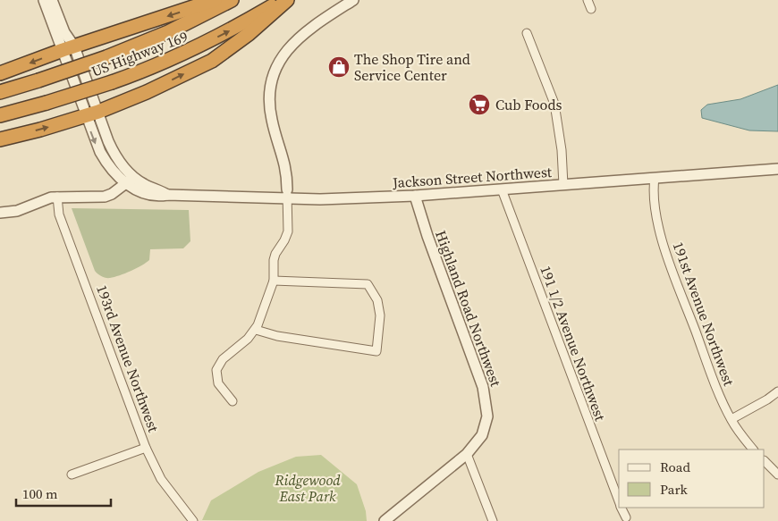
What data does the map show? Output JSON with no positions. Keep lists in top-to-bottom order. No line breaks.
{"streets":{"highway":["US Highway 169"],"street":["Jackson Street Northwest","Highland Road Northwest","191st Avenue Northwest","191 1/2 Avenue Northwest","193rd Avenue Northwest"]},"crossings":[["Jackson Street Northwest","Highland Road Northwest"],["Jackson Street Northwest","191st Avenue Northwest"],["Jackson Street Northwest","191 1/2 Avenue Northwest"]],"parks":["Ridgewood East Park"],"places":{"shop":["The Shop Tire and Service Center"],"supermarket":["Cub Foods"]},"legend":["Road","Park"],"scale_bar":"100 m"}
